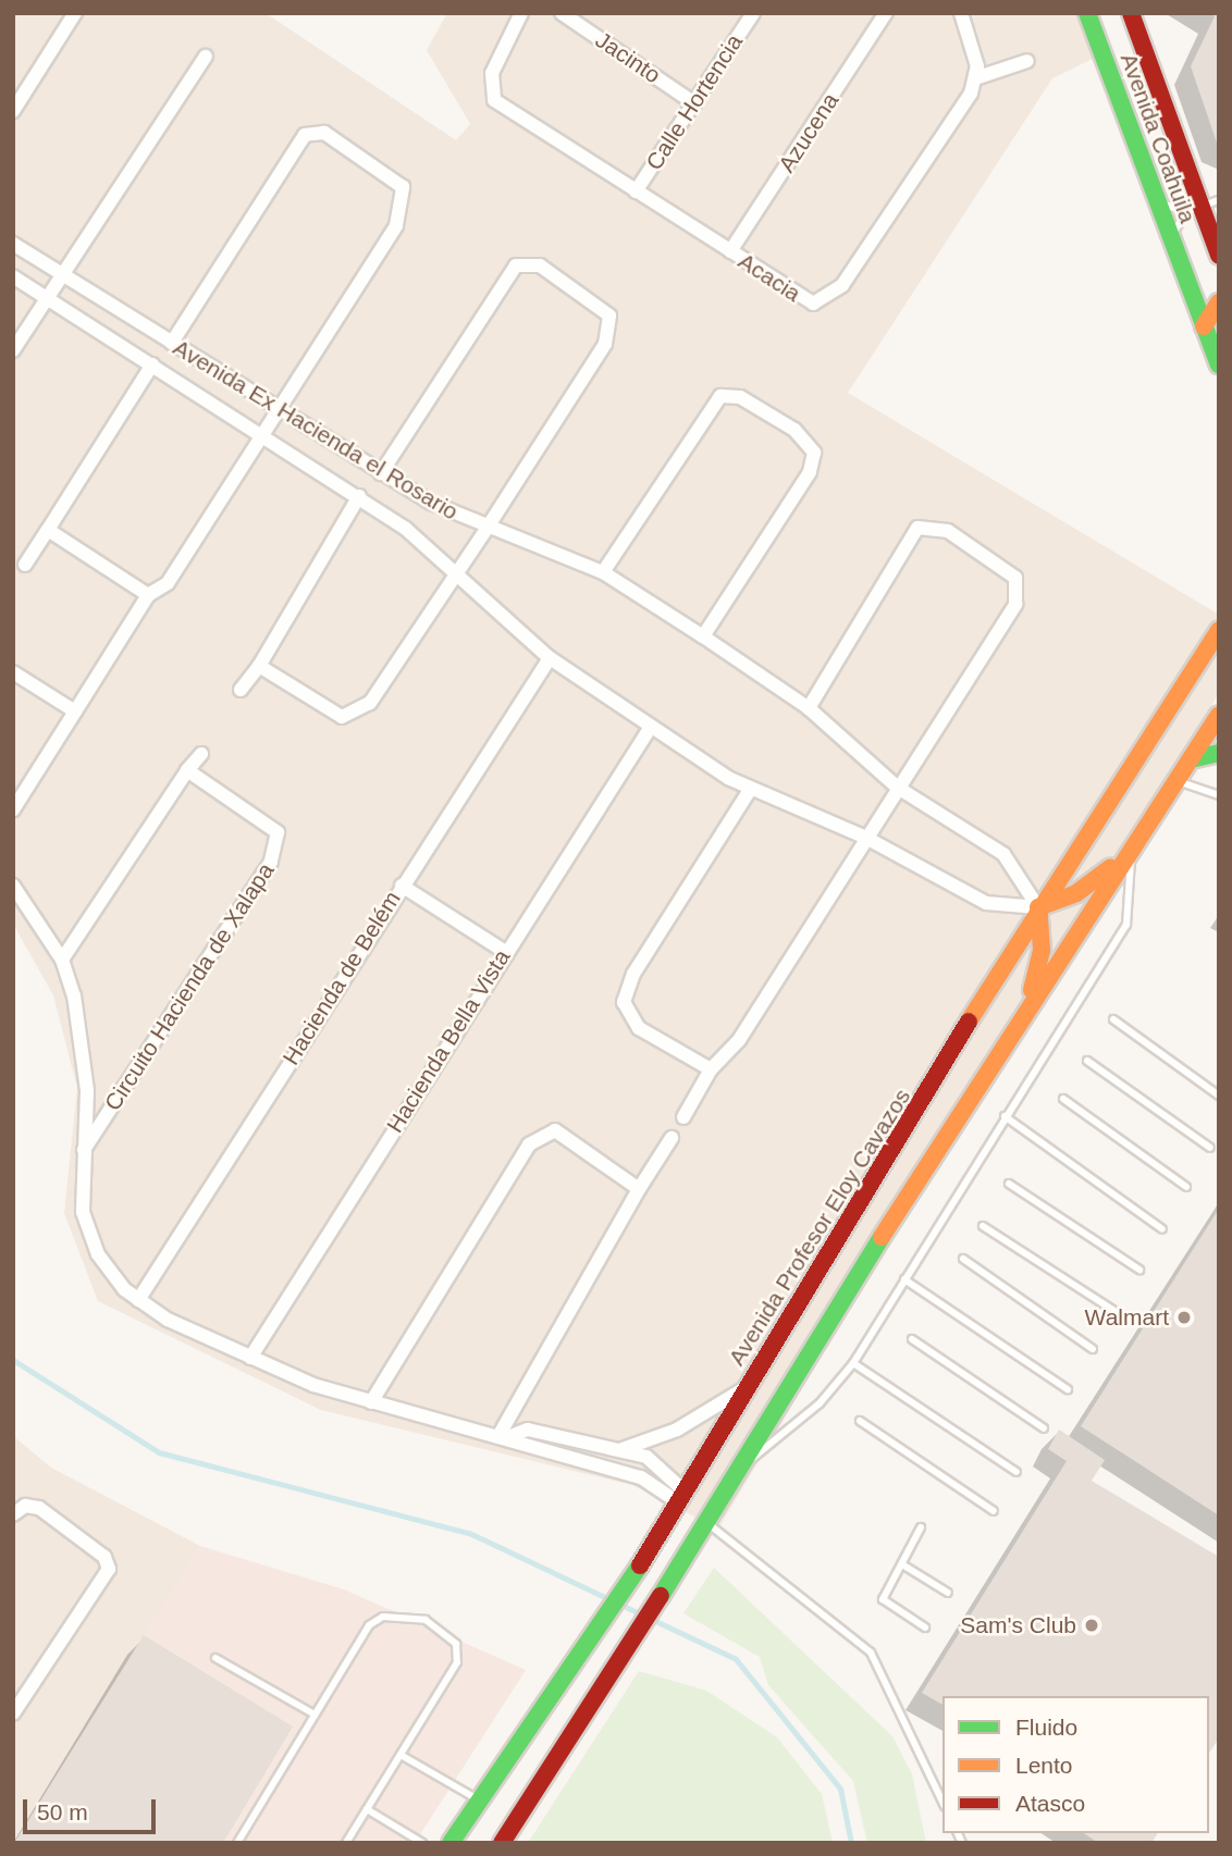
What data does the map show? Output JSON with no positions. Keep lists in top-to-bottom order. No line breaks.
{"streets":{"main road":["Avenida Coahuila","Avenida Profesor Eloy Cavazos"],"street":["Jacinto","Calle Hortencia","Azucena","Acacia","Avenida Ex Hacienda el Rosario","Hacienda de Belém","Circuito Hacienda de Xalapa","Hacienda Bella Vista"]},"crossings":[["Jacinto","Calle Hortencia"],["Calle Hortencia","Acacia"],["Azucena","Acacia"],["Avenida Ex Hacienda el Rosario","Hacienda de Belém"],["Avenida Ex Hacienda el Rosario","Hacienda Bella Vista"],["Avenida Ex Hacienda el Rosario","Avenida Profesor Eloy Cavazos"]],"places":["Walmart","Sam's Club"],"legend":["Fluido","Lento","Atasco"],"scale_bar":"50 m"}
